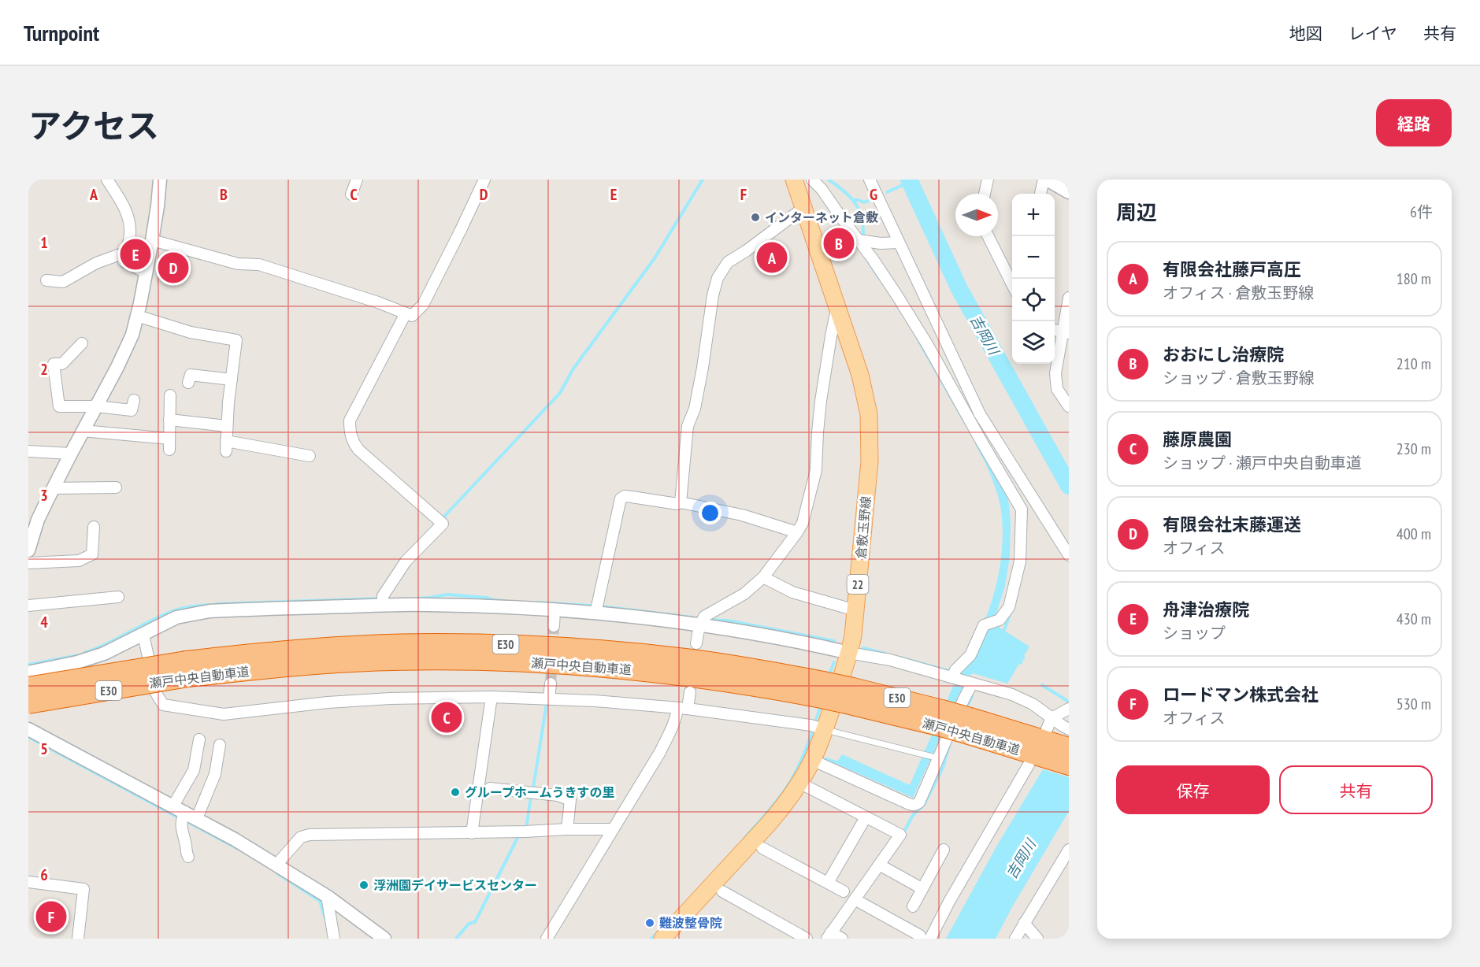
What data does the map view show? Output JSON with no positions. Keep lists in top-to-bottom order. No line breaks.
{"streets":{"highway":["E30","瀬戸中央自動車道"],"main road":["倉敷玉野線","22"]},"water":["吉岡川"],"places":["インターネット倉敷","グループホームうきすの里","浮洲園デイサービスセンター","難波整骨院"],"north":"right","page":{"header":"Turnpoint","nav":["地図","レイヤ","共有"],"title":"アクセス","buttons":["経路",["保存","共有"]],"heading":["周辺","6件"],"map_buttons":["+","−"],"pins":["B","E","A","D","C","F"],"list":[{"mark":"A","name":"有限会社藤戸高圧","note":"オフィス · 倉敷玉野線","value":"180 m"},{"mark":"B","name":"おおにし治療院","note":"ショップ · 倉敷玉野線","value":"210 m"},{"mark":"C","name":"藤原農園","note":"ショップ · 瀬戸中央自動車道","value":"230 m"},{"mark":"D","name":"有限会社末藤運送","note":"オフィス","value":"400 m"},{"mark":"E","name":"舟津治療院","note":"ショップ","value":"430 m"},{"mark":"F","name":"ロードマン株式会社","note":"オフィス","value":"530 m"}]},"grid":{"columns":["A","B","C","D","E","F","G"],"rows":["1","2","3","4","5","6"]}}
